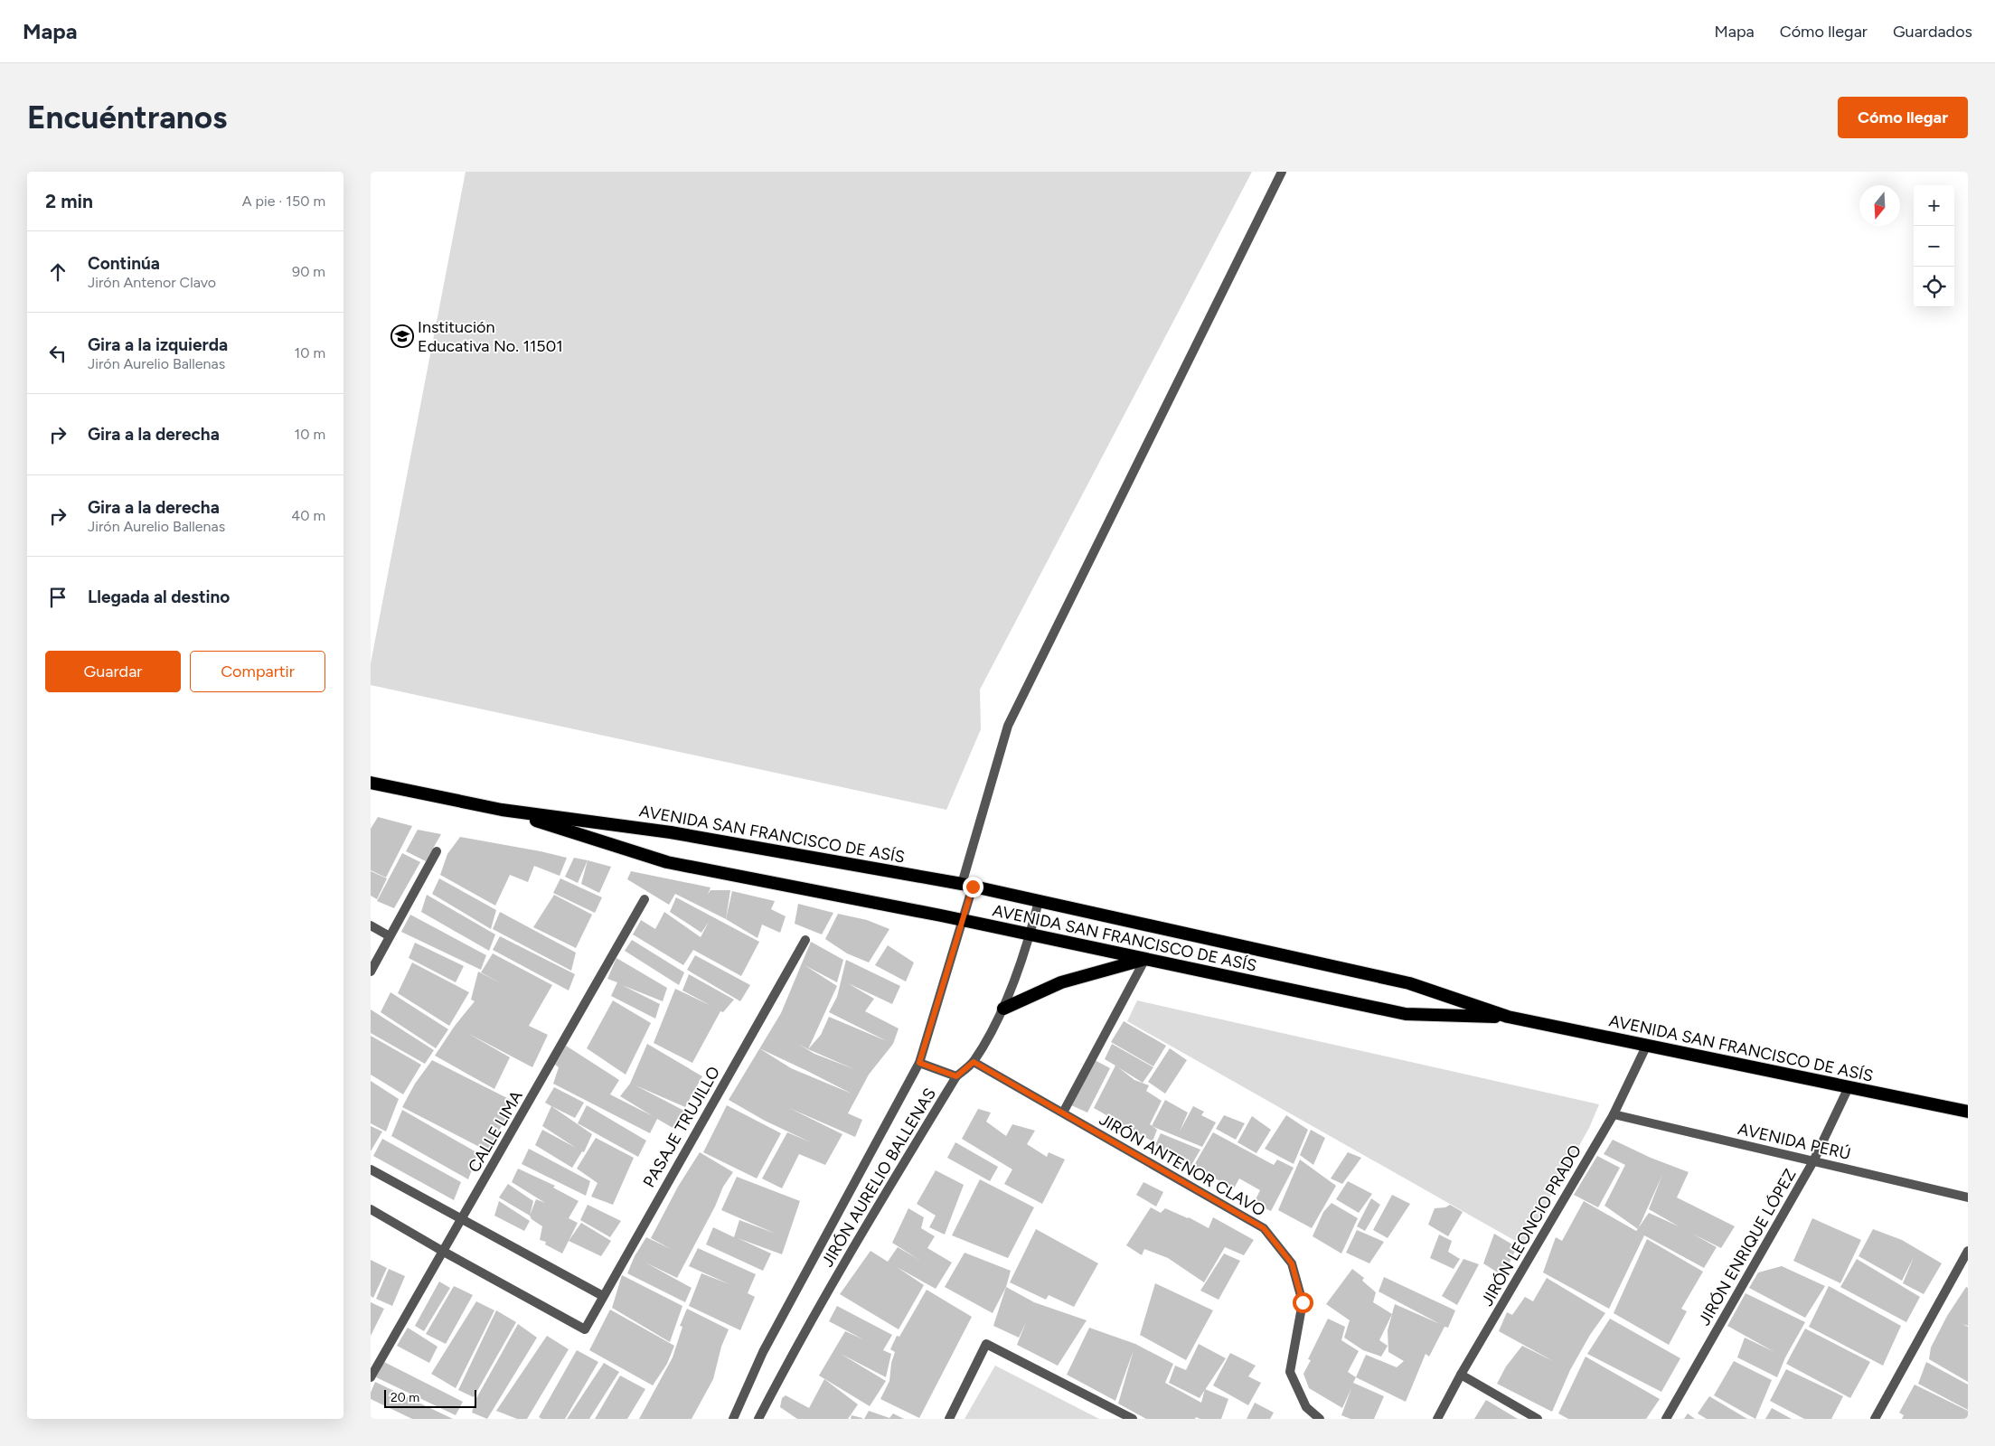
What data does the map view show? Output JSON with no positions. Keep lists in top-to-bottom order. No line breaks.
{"streets":{"highway":["AVENIDA SAN FRANCISCO DE ASÍS"],"street":["PASAJE TRUJILLO","CALLE LIMA","AVENIDA PERÚ","JIRÓN ANTENOR CLAVO","JIRÓN AURELIO BALLENAS","JIRÓN LEONCIO PRADO","JIRÓN ENRIQUE LÓPEZ"]},"crossings":[["AVENIDA SAN FRANCISCO DE ASÍS","JIRÓN AURELIO BALLENAS"],["AVENIDA SAN FRANCISCO DE ASÍS","JIRÓN LEONCIO PRADO"],["AVENIDA SAN FRANCISCO DE ASÍS","JIRÓN ENRIQUE LÓPEZ"],["PASAJE TRUJILLO","CALLE LIMA"],["AVENIDA PERÚ","JIRÓN LEONCIO PRADO"],["AVENIDA PERÚ","JIRÓN ENRIQUE LÓPEZ"],["JIRÓN ANTENOR CLAVO","JIRÓN AURELIO BALLENAS"]],"places":{"school or university":["Institución Educativa No. 11501"]},"scale_bar":"20 m","north":"bottom","page":{"header":"Mapa","nav":["Mapa","Cómo llegar","Guardados"],"buttons":["Cómo llegar",["Guardar","Compartir"]],"title":"Encuéntranos","heading":["2 min","A pie · 150 m"],"map_buttons":["+","−"],"list":[["Continúa","Jirón Antenor Clavo","90 m"],["Gira a la izquierda","Jirón Aurelio Ballenas","10 m"],["Gira a la derecha","10 m"],["Gira a la derecha","Jirón Aurelio Ballenas","40 m"],"Llegada al destino"],"scale":"20 m"}}
